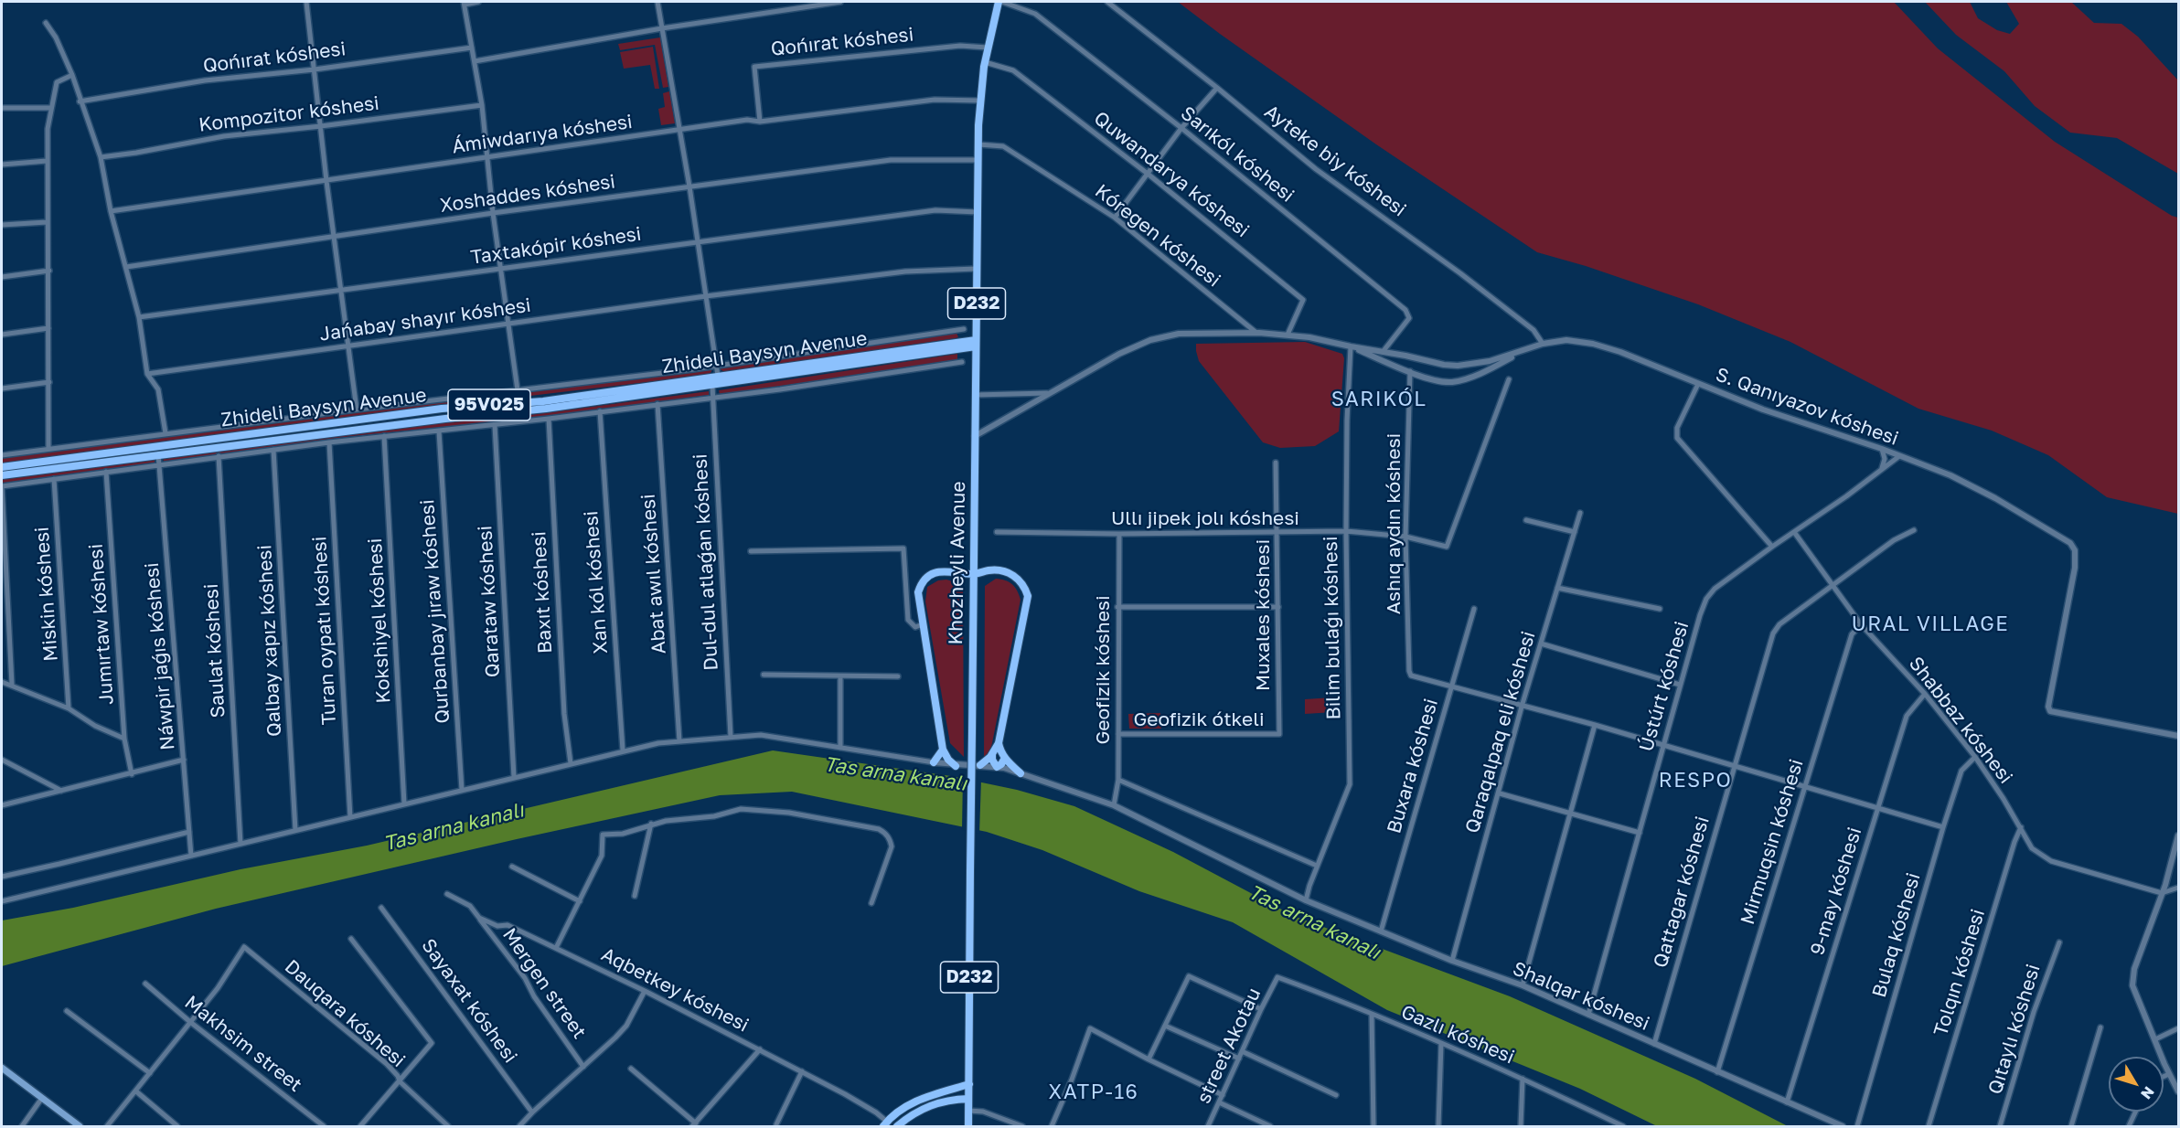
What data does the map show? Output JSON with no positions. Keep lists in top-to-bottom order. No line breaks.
{"streets":{"main road":["D232","Zhideli Baysyn Avenue","95V025","Khozheyli Avenue"],"street":["Qońırat kóshesi","Kompozitor kóshesi","Ámiwdarıya kóshesi","Sarıkól kóshesi","Ayteke biy kóshesi","Quwandarya kóshesi","Xoshaddes kóshesi","Kóregen kóshesi","Taxtakópir kóshesi","Jańabay shayır kóshesi","S. Qanıyazov kóshesi","Ullı jipek jolı kóshesi","Ashıq aydın kóshesi","Dul-dul atlaǵan kóshesi","Abat awıl kóshesi","Xan kól kóshesi","Baxıt kóshesi","Miskin kóshesi","Qarataw kóshesi","Qurbanbay jıraw kóshesi","Muxales kóshesi","Kokshiyel kóshesi","Jumırtaw kóshesi","Bilim bulaǵı kóshesi","Turan oypatı kóshesi","Qalbay xapız kóshesi","Saulat kóshesi","Náwpir jaǵıs kóshesi","Geofizik kóshesi","Ústúrt kóshesi","Geofizik ótkeli","Shabbaz kóshesi","Qaraqalpaq eli kóshesi","Buxara kóshesi","Mirmuqsin kóshesi","9-may kóshesi","Qattagar kóshesi","Bulaq kóshesi","Tolqın kóshesi","Mergen street","Aqbetkey kóshesi","Shalqar kóshesi","Sayaxat kóshesi","Dauqara kóshesi","Qıtaylı kóshesi","Gazlı kóshesi","Makhsim street","street Akotau"]},"crossings":[["Qońırat kóshesi","Ámiwdarıya kóshesi"],["Qońırat kóshesi","Khozheyli Avenue"],["Ámiwdarıya kóshesi","Khozheyli Avenue"],["Sarıkól kóshesi","S. Qanıyazov kóshesi"],["Sarıkól kóshesi","Khozheyli Avenue"],["Ayteke biy kóshesi","S. Qanıyazov kóshesi"],["Quwandarya kóshesi","S. Qanıyazov kóshesi"],["Quwandarya kóshesi","Khozheyli Avenue"],["Xoshaddes kóshesi","Khozheyli Avenue"],["Kóregen kóshesi","S. Qanıyazov kóshesi"],["Kóregen kóshesi","Khozheyli Avenue"],["Taxtakópir kóshesi","Khozheyli Avenue"],["Jańabay shayır kóshesi","Khozheyli Avenue"],["Zhideli Baysyn Avenue","Dul-dul atlaǵan kóshesi"],["Zhideli Baysyn Avenue","Khozheyli Avenue"],["Zhideli Baysyn Avenue","Náwpir jaǵıs kóshesi"],["S. Qanıyazov kóshesi","Ashıq aydın kóshesi"],["S. Qanıyazov kóshesi","Khozheyli Avenue"],["S. Qanıyazov kóshesi","Bilim bulaǵı kóshesi"],["S. Qanıyazov kóshesi","Ústúrt kóshesi"],["Ullı jipek jolı kóshesi","Ashıq aydın kóshesi"],["Ullı jipek jolı kóshesi","Muxales kóshesi"],["Ullı jipek jolı kóshesi","Bilim bulaǵı kóshesi"],["Ullı jipek jolı kóshesi","Geofizik kóshesi"],["Ashıq aydın kóshesi","Buxara kóshesi"],["Muxales kóshesi","Geofizik ótkeli"],["Bilim bulaǵı kóshesi","Shalqar kóshesi"],["Geofizik kóshesi","Geofizik ótkeli"],["Geofizik kóshesi","Shalqar kóshesi"],["Ústúrt kóshesi","Shabbaz kóshesi"],["Ústúrt kóshesi","Shalqar kóshesi"],["Shabbaz kóshesi","Mirmuqsin kóshesi"],["Shabbaz kóshesi","9-may kóshesi"],["Shabbaz kóshesi","Qattagar kóshesi"],["Shabbaz kóshesi","Bulaq kóshesi"],["Shabbaz kóshesi","Tolqın kóshesi"],["Qaraqalpaq eli kóshesi","Shalqar kóshesi"],["Buxara kóshesi","Shalqar kóshesi"],["Mirmuqsin kóshesi","Shalqar kóshesi"],["9-may kóshesi","Shalqar kóshesi"],["Qattagar kóshesi","Shalqar kóshesi"],["Mergen street","Aqbetkey kóshesi"],["Dauqara kóshesi","Makhsim street"],["Gazlı kóshesi","street Akotau"]],"districts":["SARIKÓL","URAL VILLAGE","RESPO","XATP-16"],"water":["Tas arna kanalı"],"north":"bottom right"}
